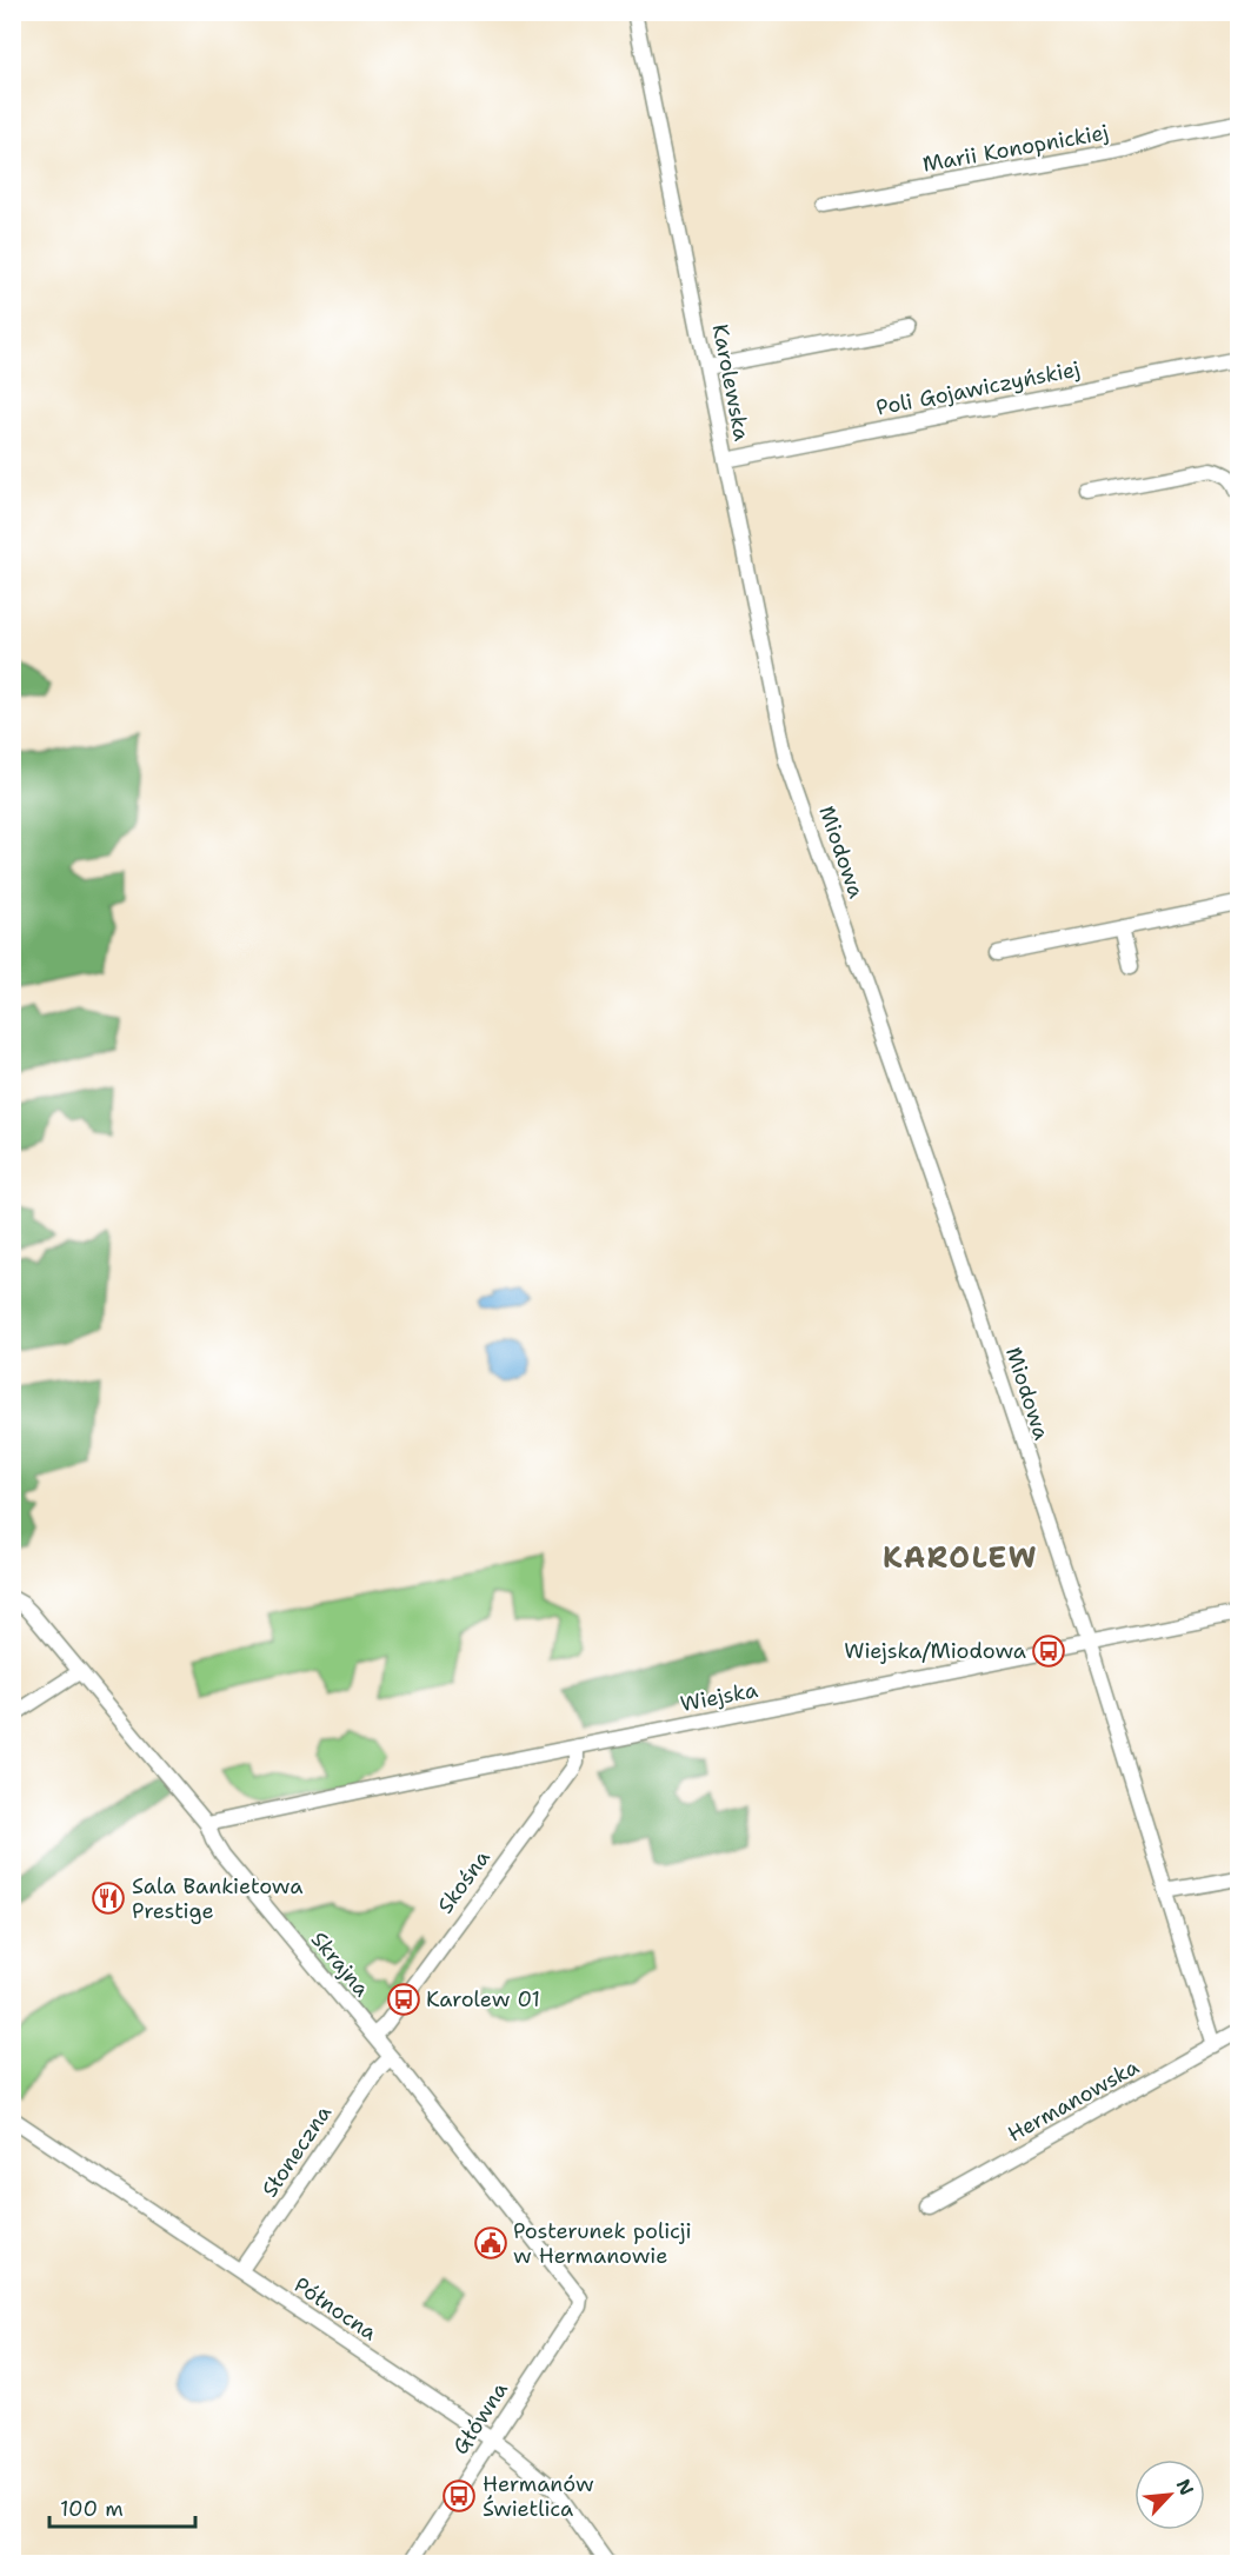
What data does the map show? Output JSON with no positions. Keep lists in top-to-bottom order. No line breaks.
{"streets":{"street":["Marii Konopnickiej","Karolewska","Poli Gojawiczyńskiej","Miodowa","Wiejska","Skośna","Skrajna","Hermanowska","Słoneczna","Północna","Główna"]},"crossings":[["Karolewska","Poli Gojawiczyńskiej"],["Karolewska","Miodowa"],["Miodowa","Wiejska"],["Miodowa","Hermanowska"],["Wiejska","Skośna"],["Wiejska","Skrajna"],["Skośna","Skrajna"],["Skrajna","Słoneczna"],["Skrajna","Główna"],["Słoneczna","Północna"],["Północna","Główna"]],"districts":["KAROLEW"],"places":{"bus stop":["Wiejska/Miodowa","Karolew 01","Hermanów Świetlica"],"restaurant":["Sala Bankietowa Prestige"],"public building":["Posterunek policji w Hermanowie"]},"scale_bar":"100 m","north":"top right"}
